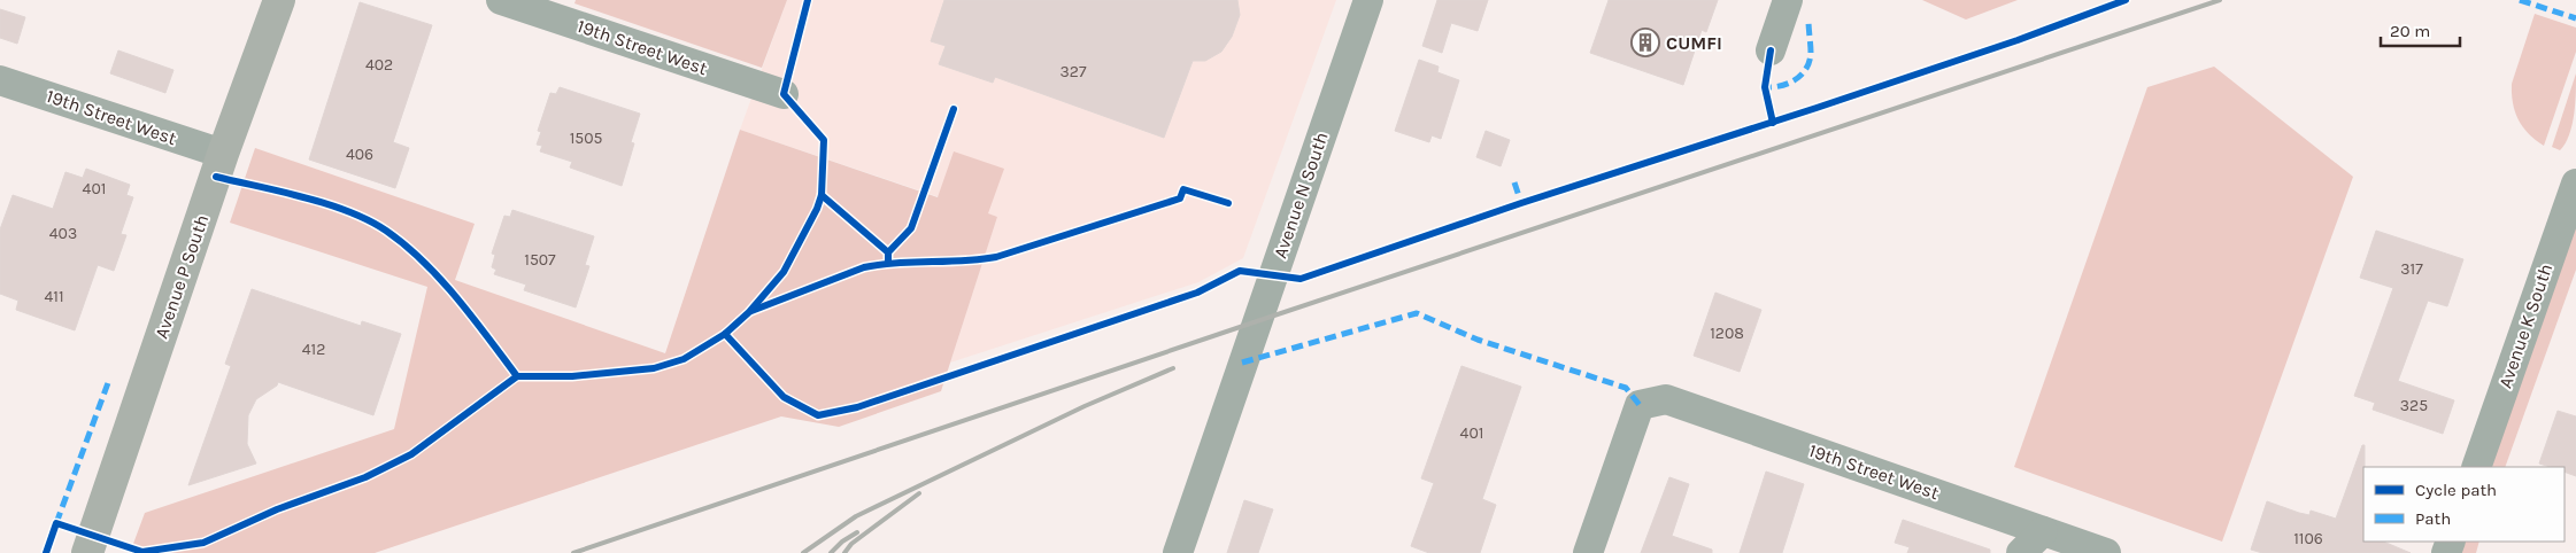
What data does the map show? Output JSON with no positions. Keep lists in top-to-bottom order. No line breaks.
{"streets":{"main road":["Avenue P South"],"street":["19th Street West","Avenue N South","Avenue K South"]},"crossings":[["19th Street West","Avenue P South"]],"places":{"building":["CUMFI"]},"house_numbers":["402","327","1505","406","401","403","1507","317","411","1208","412","325","401","1106"],"legend":["Cycle path","Path"],"scale_bar":"20 m"}
